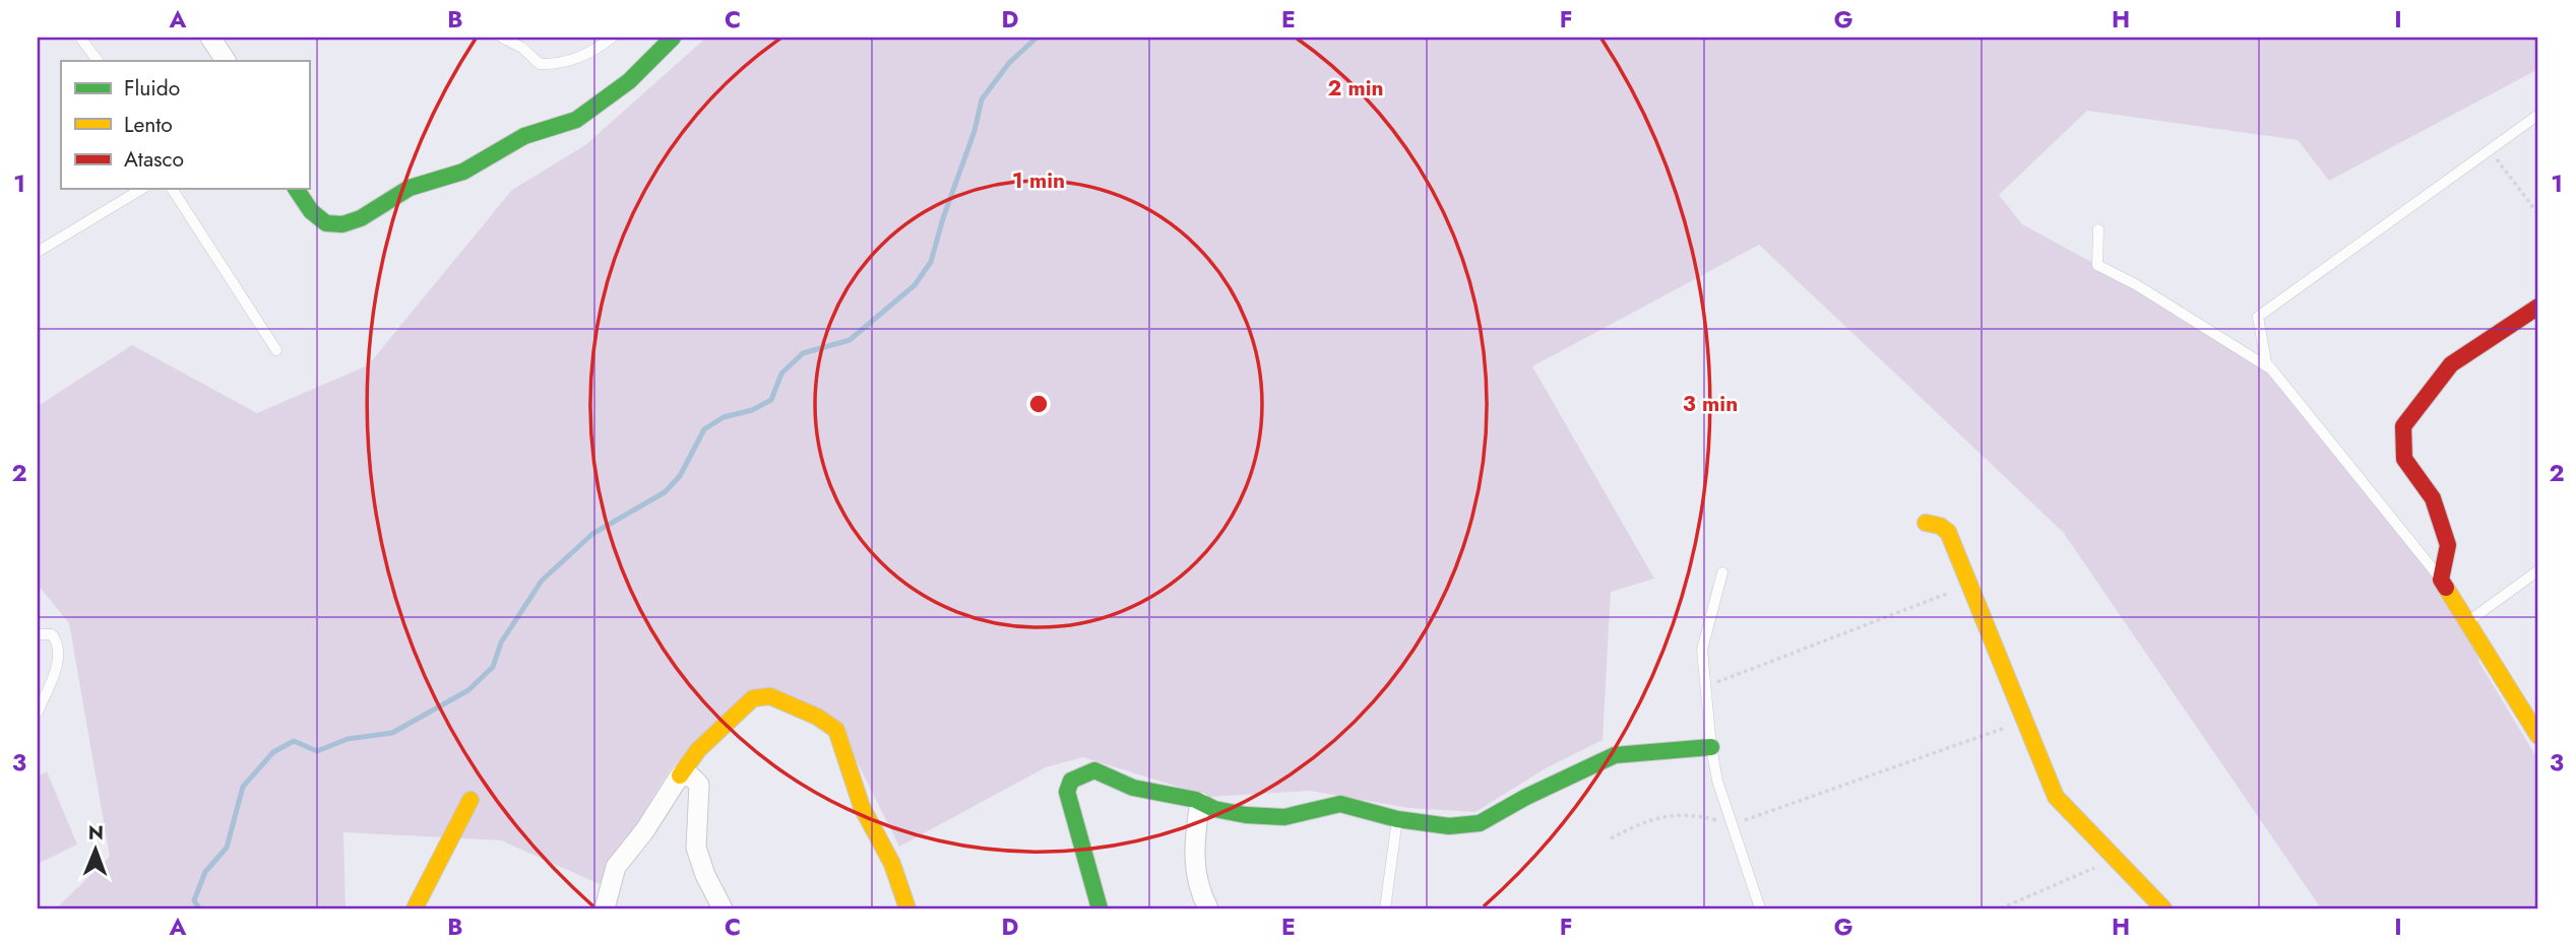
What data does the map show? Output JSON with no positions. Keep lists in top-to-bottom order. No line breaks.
{"legend":["Fluido","Lento","Atasco"],"north":"top","grid":{"columns":["A","B","C","D","E","F","G","H","I"],"rows":["1","2","3"]},"rings":["2 min","1 min","3 min"]}
